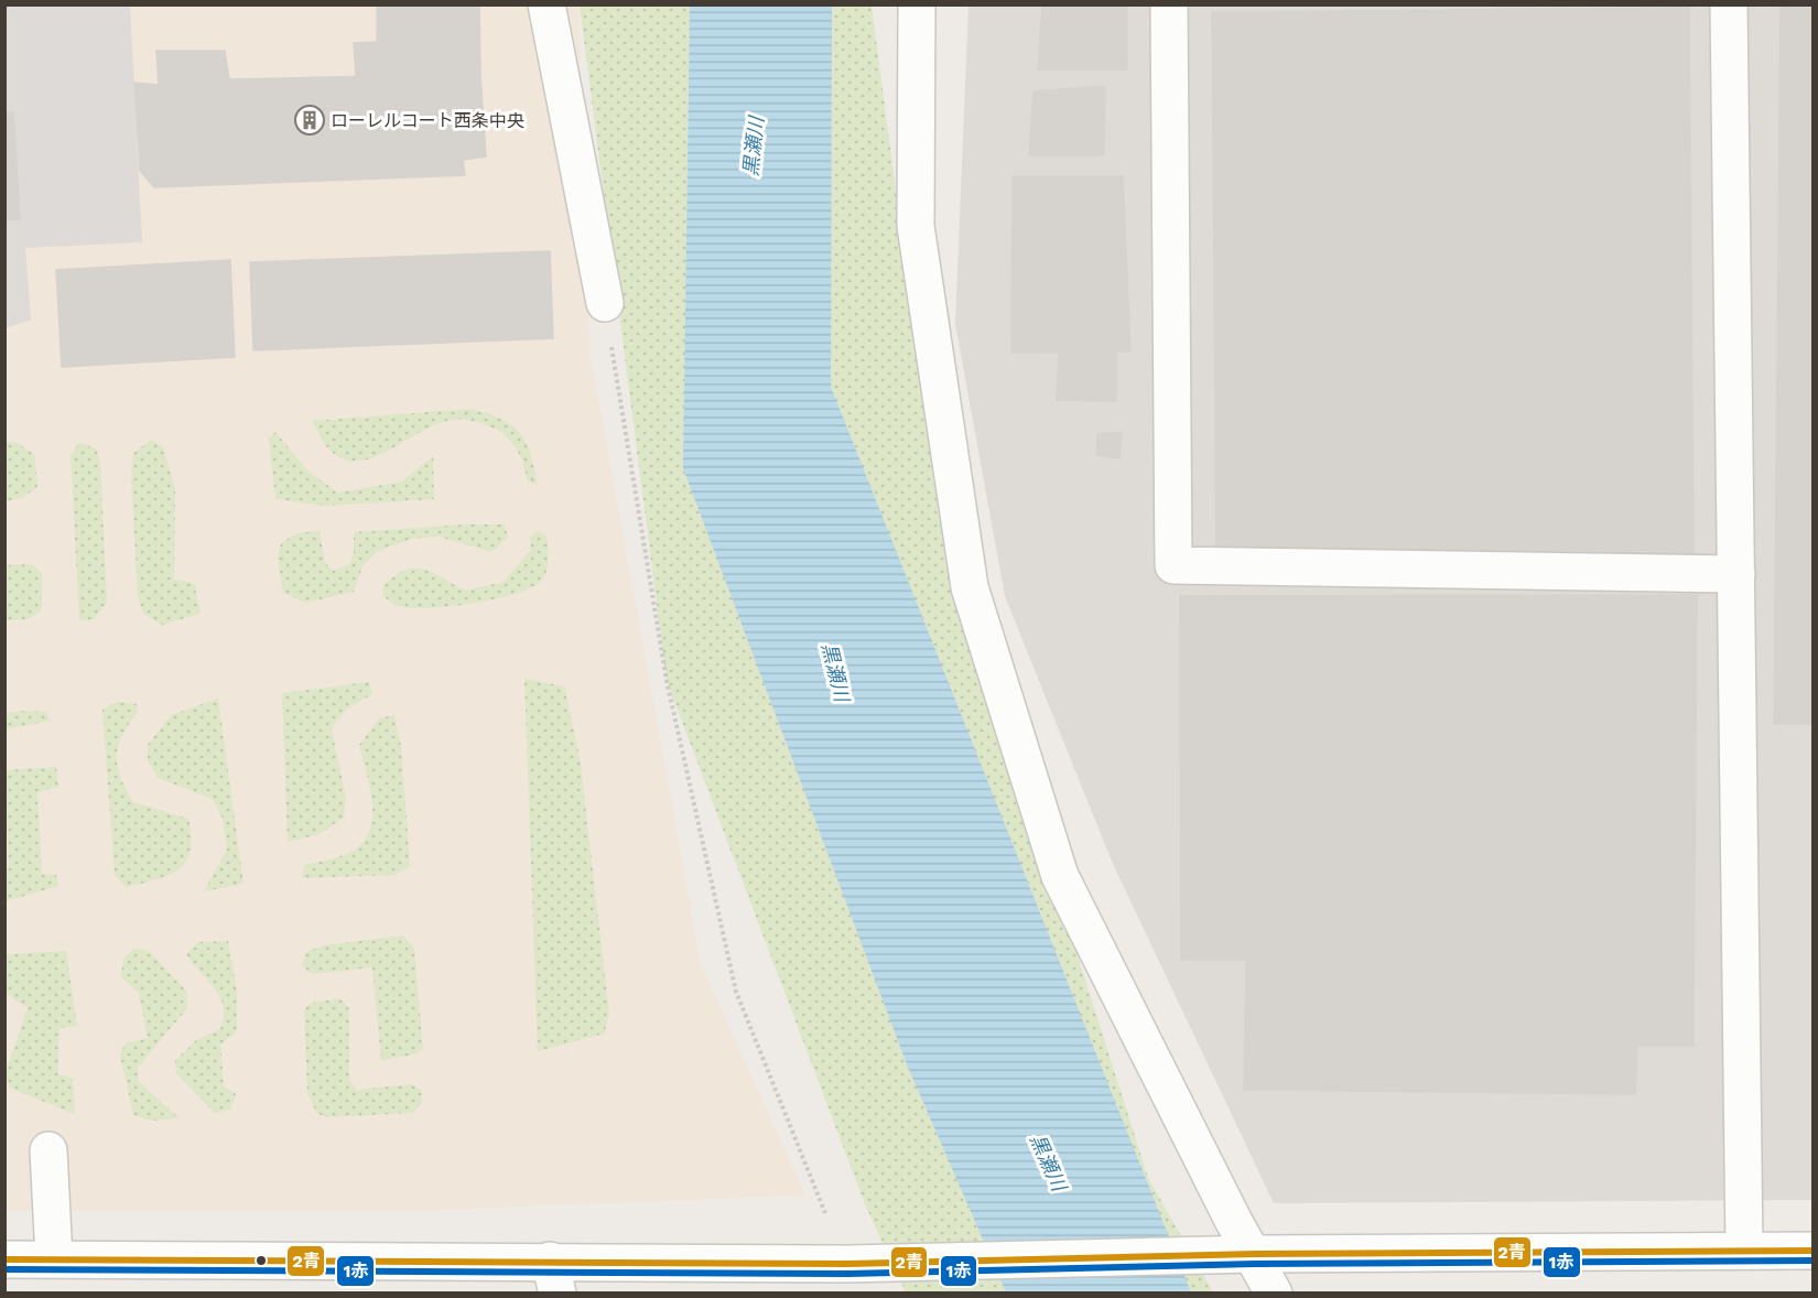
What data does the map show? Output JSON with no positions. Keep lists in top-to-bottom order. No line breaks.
{"water":["黒瀬川"],"places":{"building":["ローレルコート西条中央"]},"lines":["transit line 2青","transit line 1赤"]}
